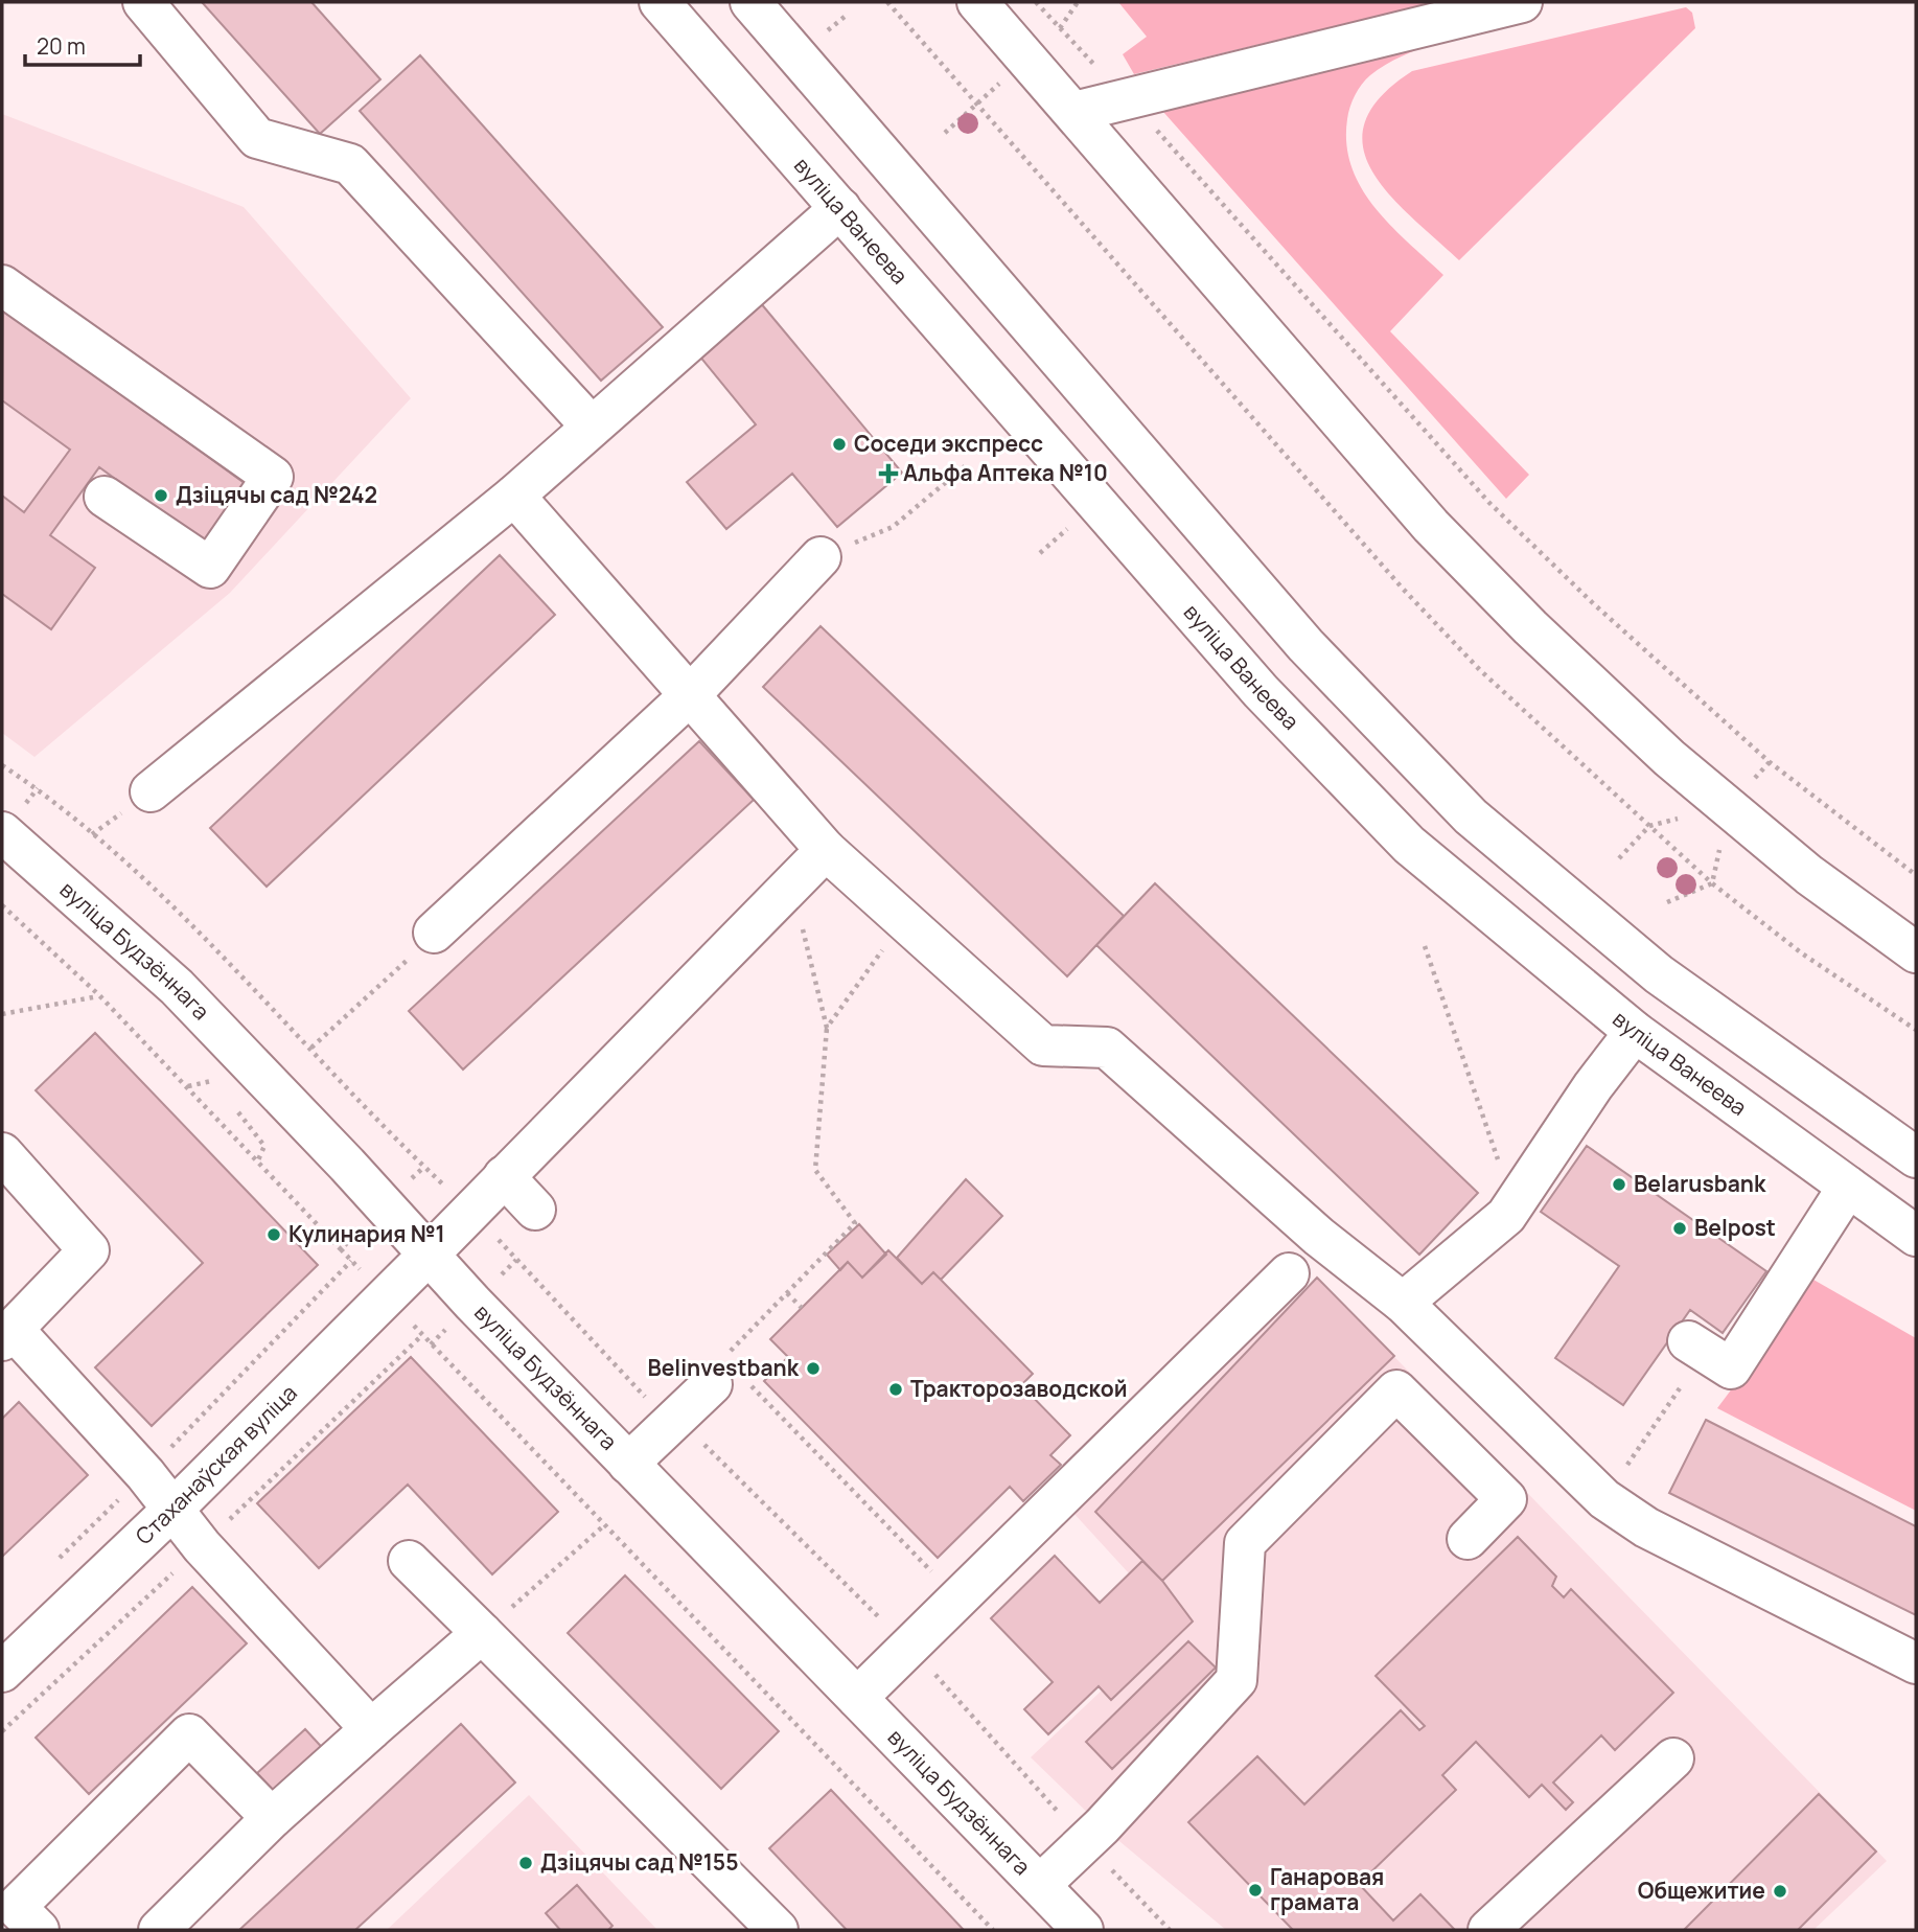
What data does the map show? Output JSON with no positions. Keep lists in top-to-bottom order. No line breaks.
{"streets":{"main road":["вуліца Ванеева","вуліца Будзённага","Стаханаўская вуліца"]},"crossings":[["вуліца Будзённага","Стаханаўская вуліца"]],"places":{"other":["Соседи экспресс","Дзіцячы сад №242","Belarusbank","Belpost","Кулинария №1","Belinvestbank","Тракторозаводской","Дзіцячы сад №155","Ганаровая грамата","Общежитие"],"health":["Альфа Аптека №10"]},"scale_bar":"20 m"}
